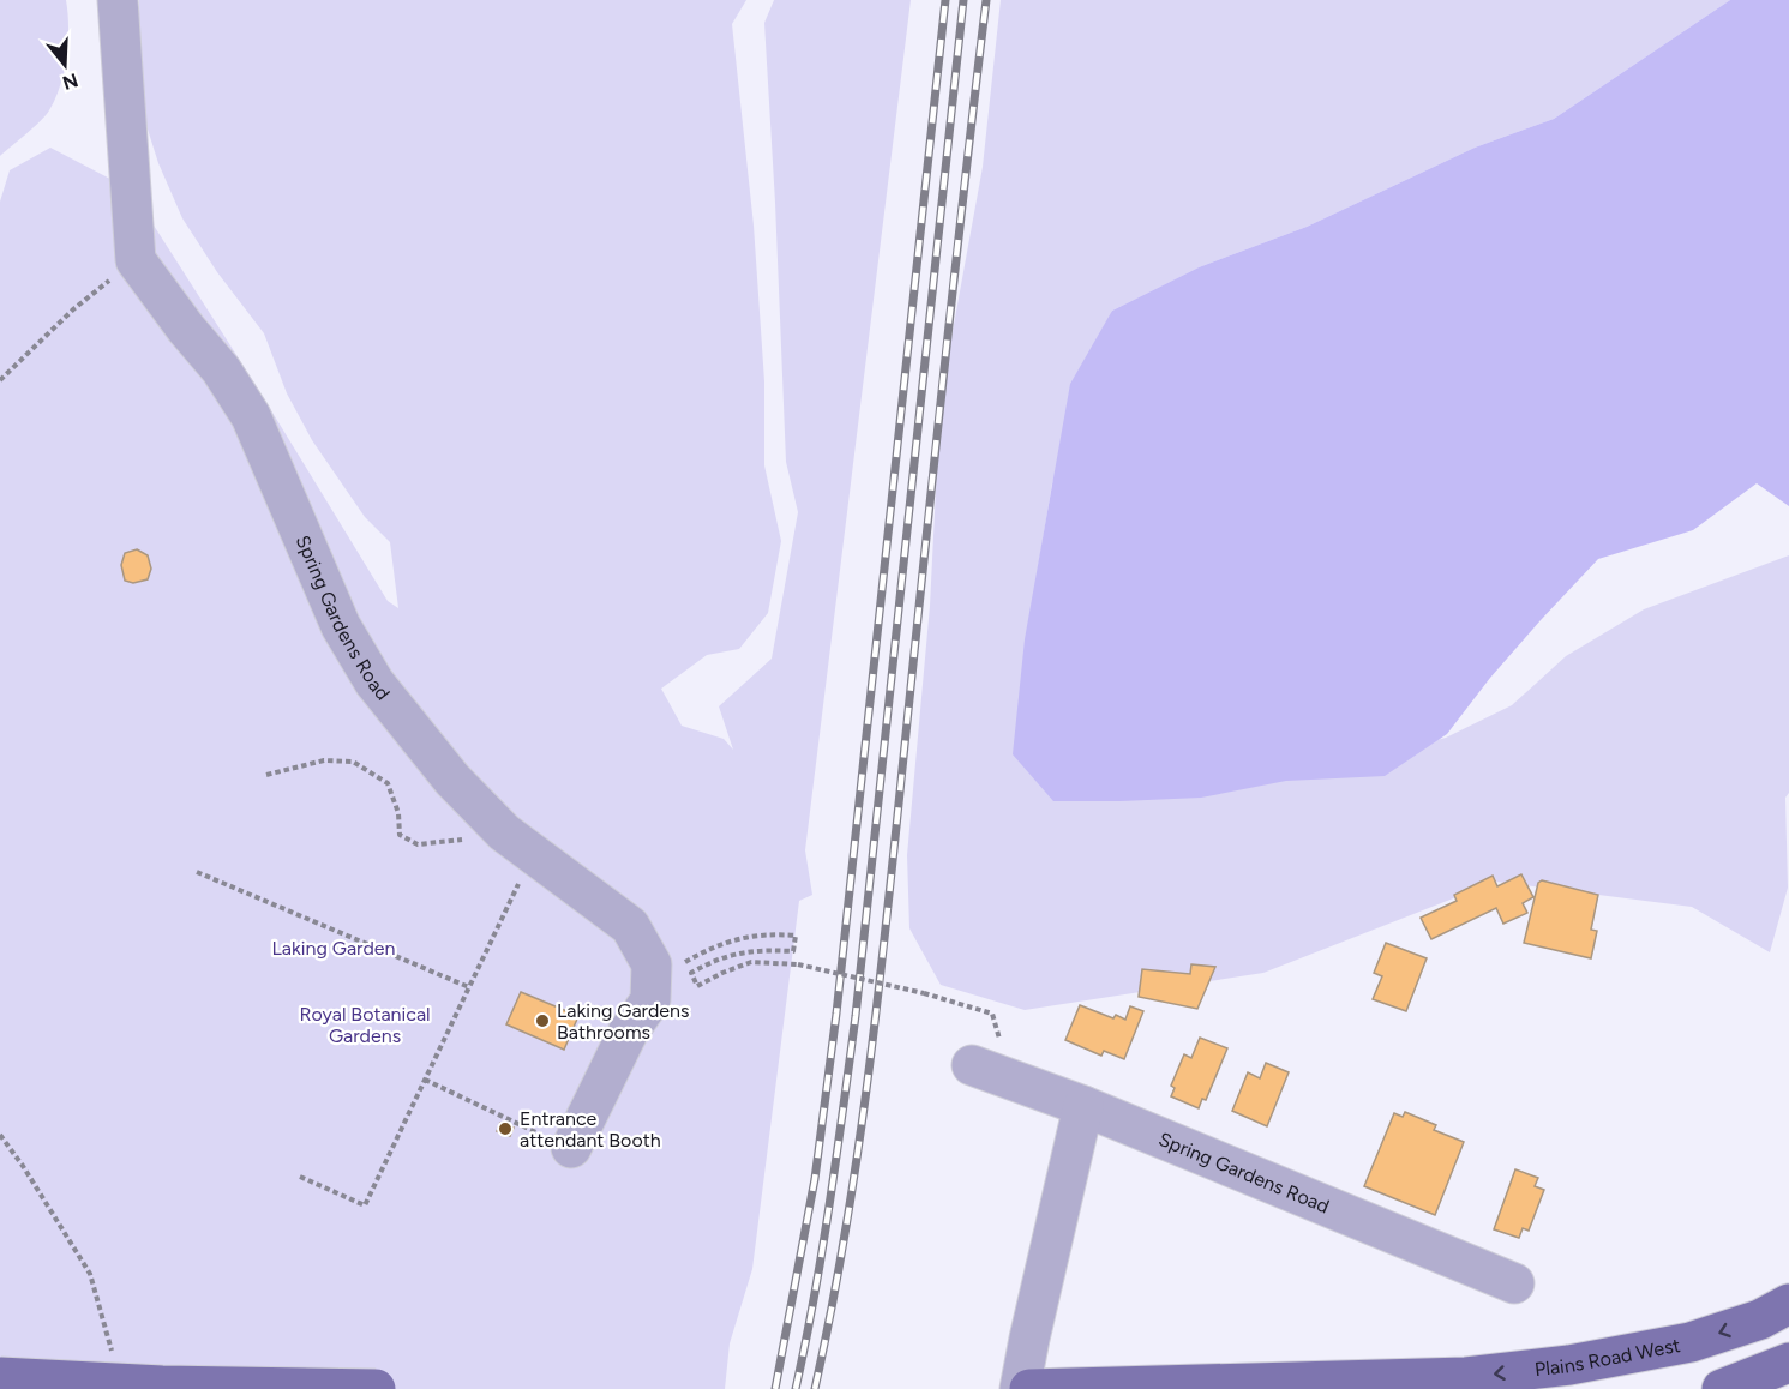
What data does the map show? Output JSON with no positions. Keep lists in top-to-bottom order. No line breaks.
{"streets":{"main road":["Plains Road West"],"street":["Spring Gardens Road"]},"one_way":["Plains Road West"],"parks":["Laking Garden","Royal Botanical Gardens"],"places":["Laking Gardens Bathrooms","Entrance attendant Booth"],"north":"bottom"}
